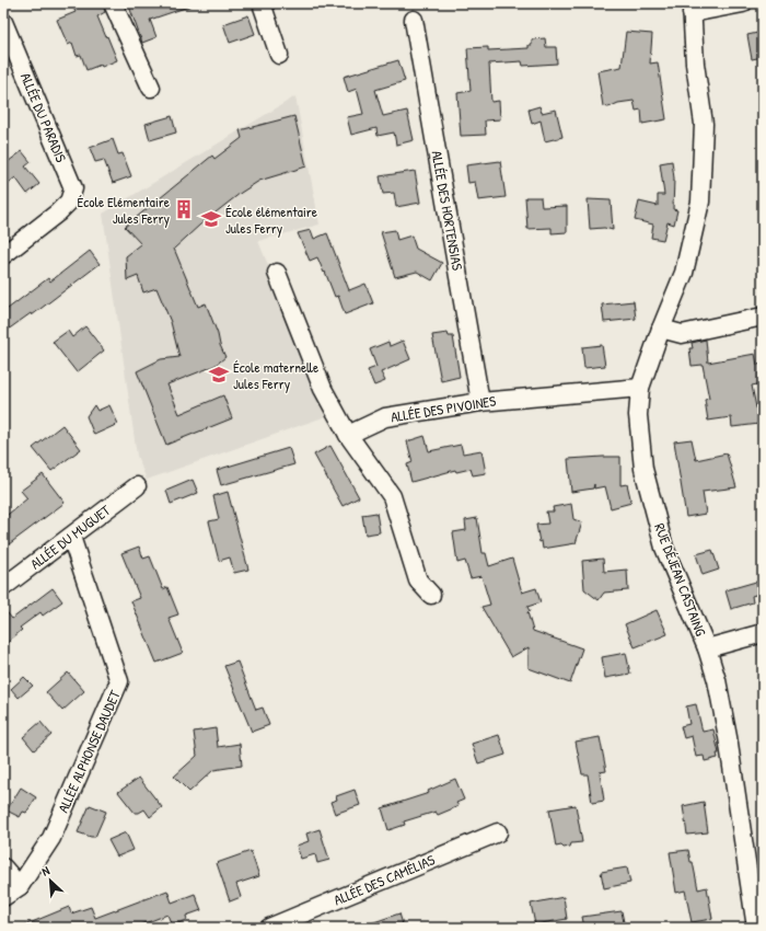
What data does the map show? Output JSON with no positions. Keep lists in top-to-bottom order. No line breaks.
{"streets":{"street":["ALLÉE DU PARADIS","ALLÉE DES HORTENSIAS","ALLÉE DES PIVOINES","ALLÉE DU MUGUET","RUE DÉJEAN CASTAING","ALLÉE ALPHONSE DAUDET","ALLÉE DES CAMÉLIAS"]},"crossings":[["ALLÉE DES HORTENSIAS","ALLÉE DES PIVOINES"],["ALLÉE DES PIVOINES","RUE DÉJEAN CASTAING"],["ALLÉE DU MUGUET","ALLÉE ALPHONSE DAUDET"]],"places":{"building":["École Elémentaire Jules Ferry"],"school or university":["École élémentaire Jules Ferry","École maternelle Jules Ferry"]},"north":"top left"}
